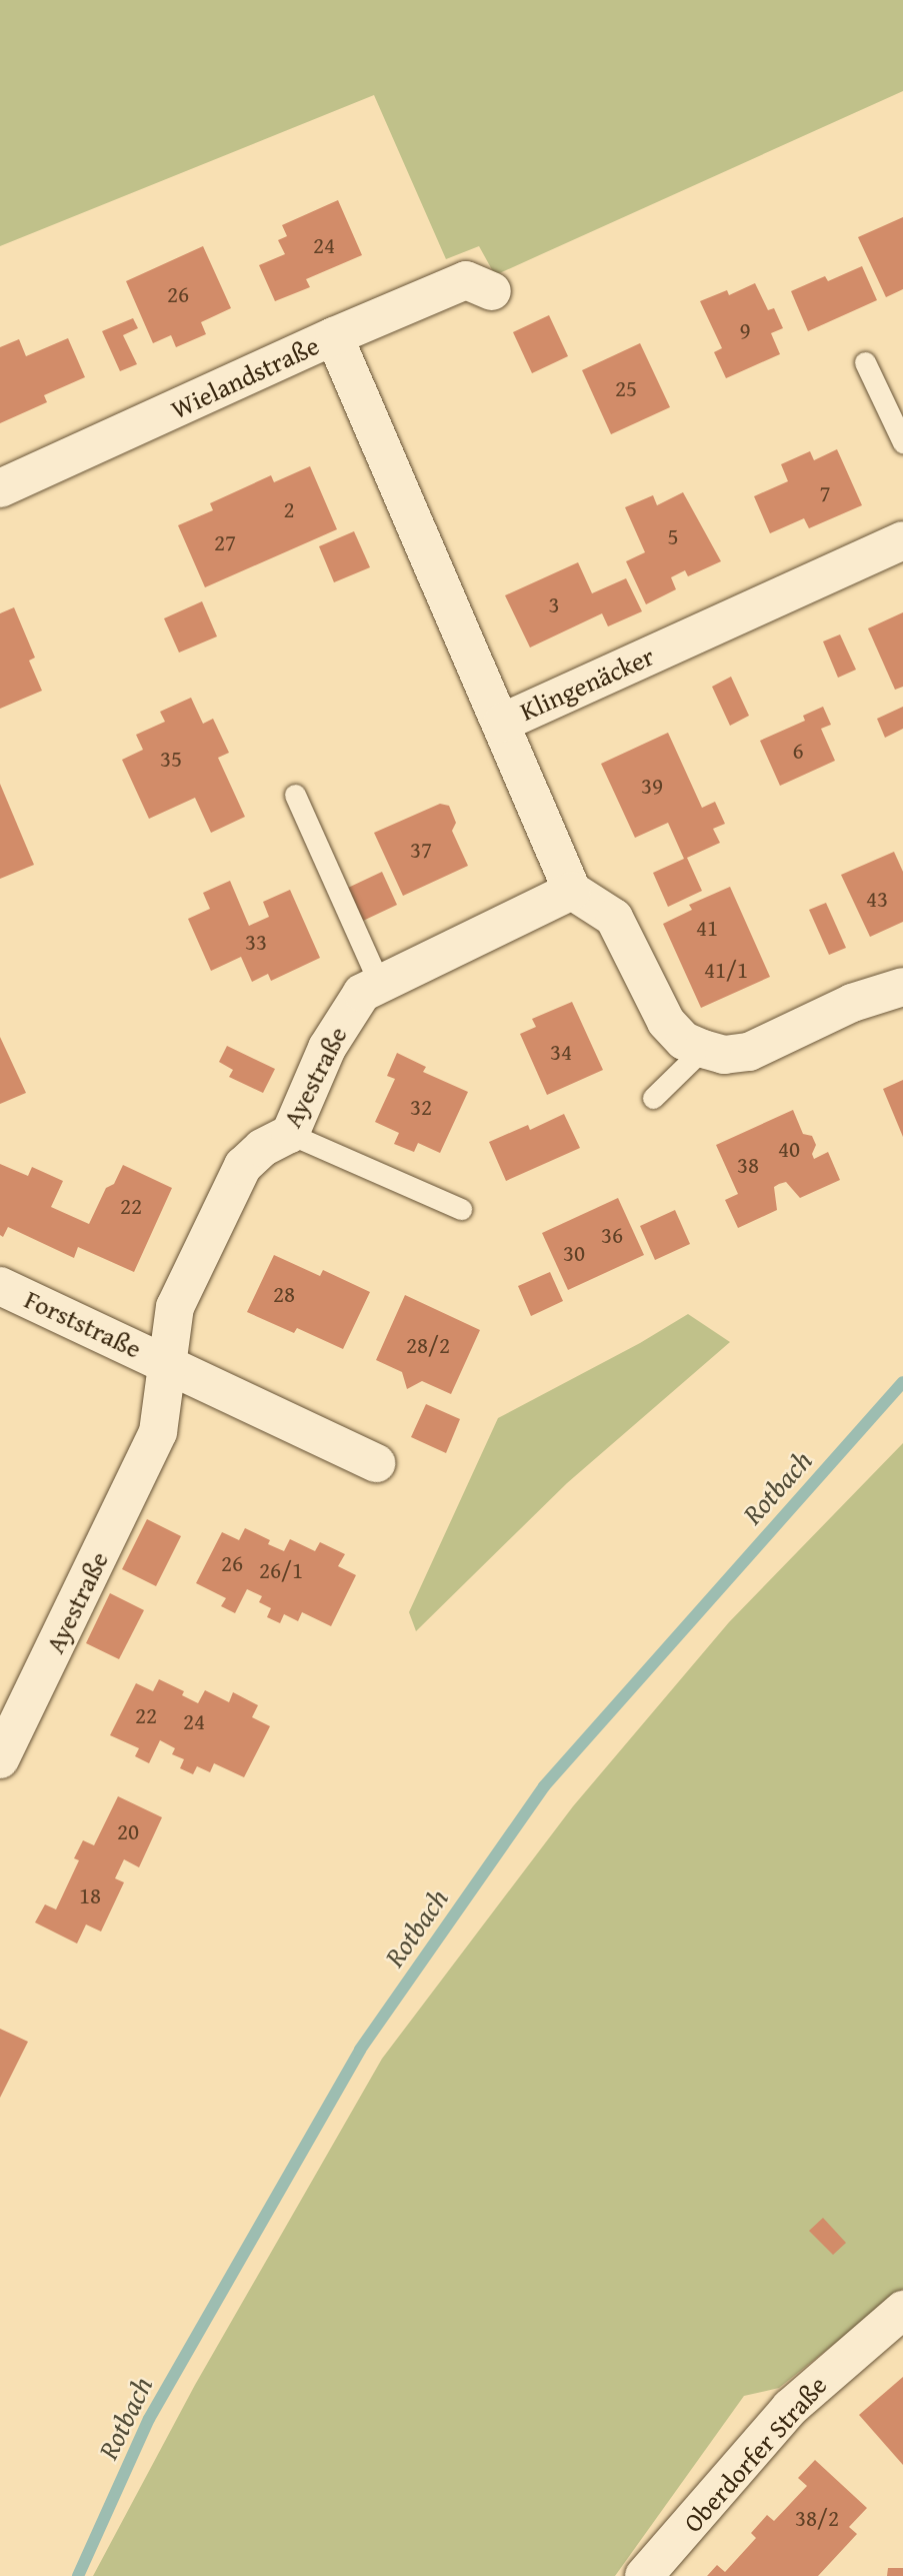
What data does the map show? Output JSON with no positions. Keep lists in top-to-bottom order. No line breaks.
{"streets":{"street":["Wielandstraße","Klingenäcker","Ayestraße","Forststraße","Oberdorfer Straße"]},"crossings":[["Wielandstraße","Klingenäcker"],["Ayestraße","Forststraße"]],"water":["Rotbach"],"house_numbers":["24","26","9","25","7","2","5","27","3","6","35","39","37","43","41","33","41/1","34","32","40","38","22","36","30","28","28/2","26","26/1","22","24","20","18","38/2"]}
